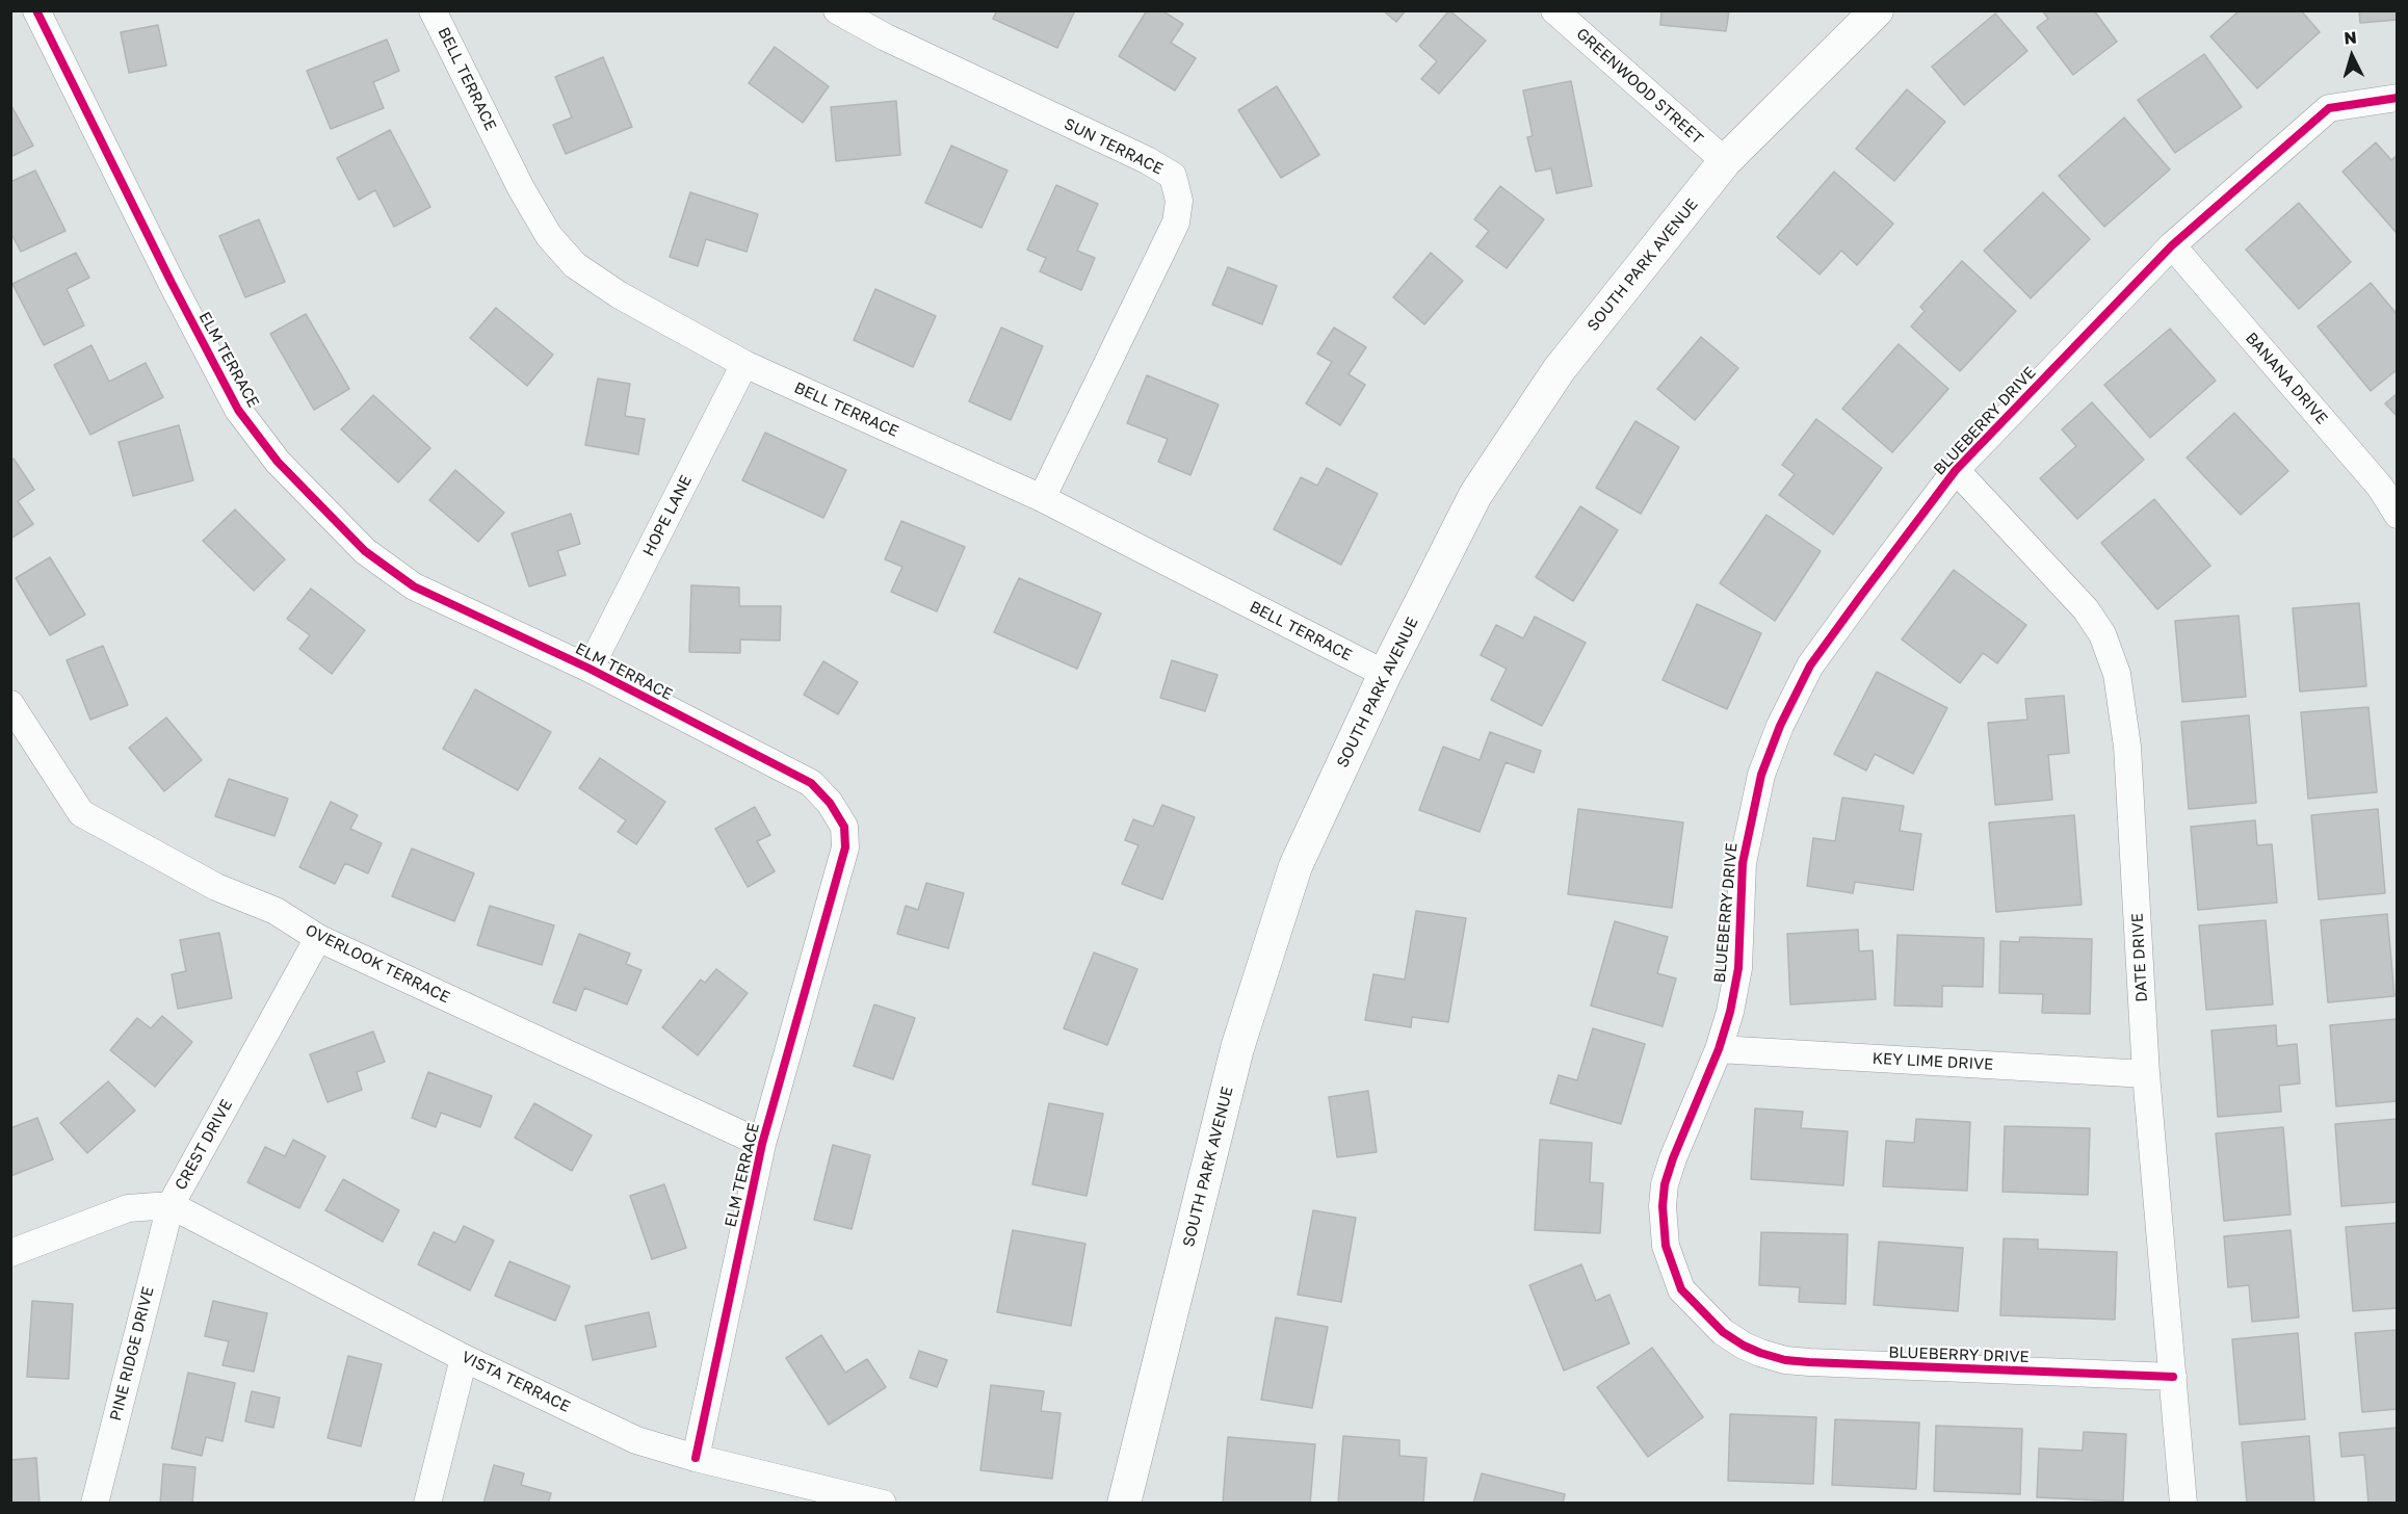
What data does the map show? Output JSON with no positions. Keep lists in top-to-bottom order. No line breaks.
{"streets":{"street":["BELL TERRACE","GREENWOOD STREET","SUN TERRACE","SOUTH PARK AVENUE","ELM TERRACE","BANANA DRIVE","BLUEBERRY DRIVE","HOPE LANE","DATE DRIVE","OVERLOOK TERRACE","KEY LIME DRIVE","CREST DRIVE","PINE RIDGE DRIVE","VISTA TERRACE"]},"crossings":[["BELL TERRACE","SUN TERRACE"],["BELL TERRACE","SOUTH PARK AVENUE"],["BELL TERRACE","HOPE LANE"],["GREENWOOD STREET","SOUTH PARK AVENUE"],["ELM TERRACE","HOPE LANE"],["ELM TERRACE","OVERLOOK TERRACE"],["ELM TERRACE","VISTA TERRACE"],["BANANA DRIVE","BLUEBERRY DRIVE"],["BLUEBERRY DRIVE","DATE DRIVE"],["BLUEBERRY DRIVE","KEY LIME DRIVE"],["DATE DRIVE","KEY LIME DRIVE"],["OVERLOOK TERRACE","CREST DRIVE"],["CREST DRIVE","PINE RIDGE DRIVE"],["CREST DRIVE","VISTA TERRACE"],["PINE RIDGE DRIVE","VISTA TERRACE"]],"north":"top"}
